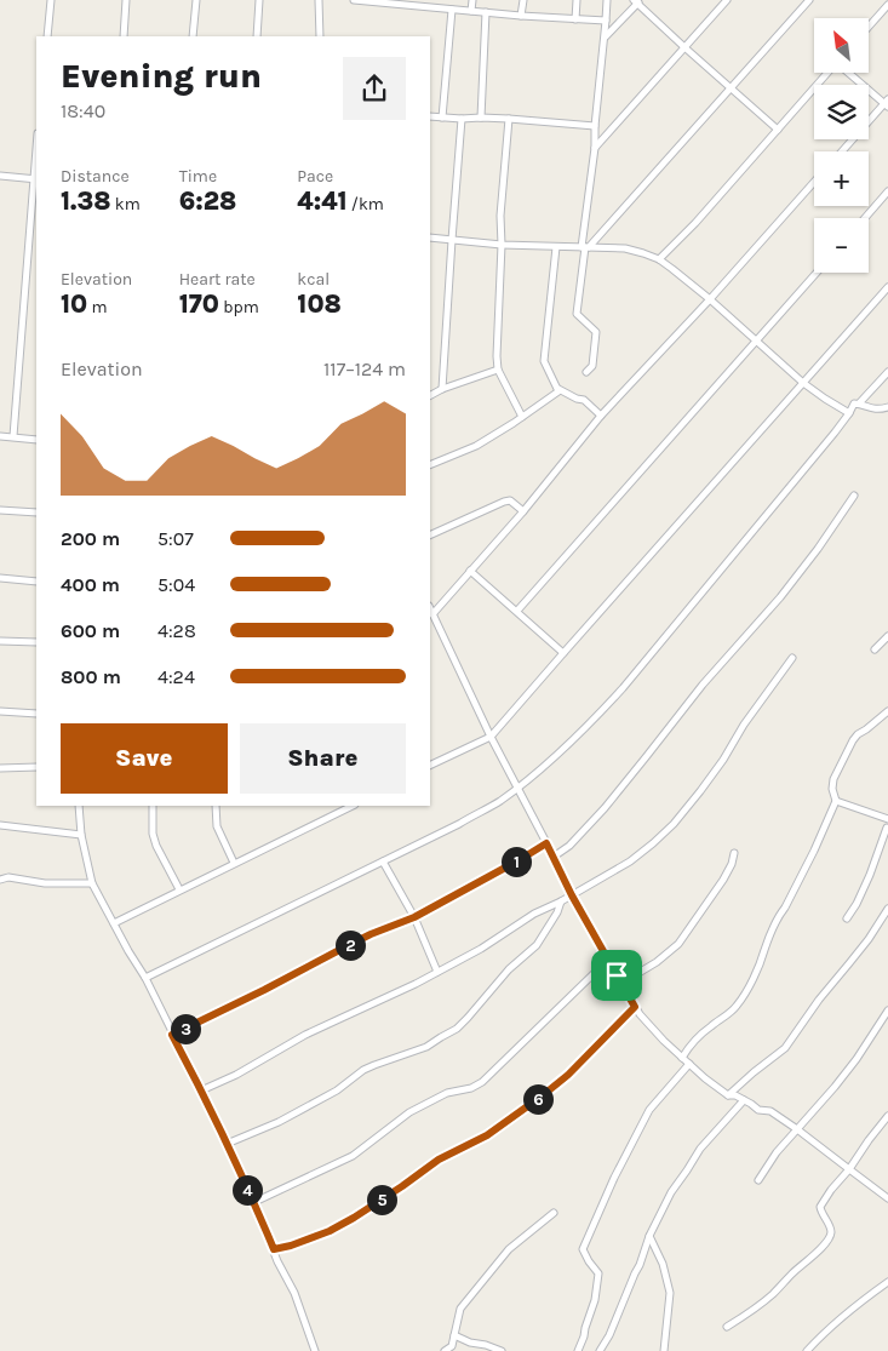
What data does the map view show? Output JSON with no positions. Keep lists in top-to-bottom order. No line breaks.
{"north":"top left","page":{"map_buttons":["+","−"],"heading":["Evening run","18:40"],"stats":[["Distance","1.38 km"],["Time","6:28"],["Pace","4:41 /km"],["Elevation","10 m"],["Heart rate","170 bpm"],["kcal","108"]],"chart":["Elevation","117–124 m"],"list":[{"name":"200 m","note":"5:07"},{"name":"400 m","note":"5:04"},{"name":"600 m","note":"4:28"},{"name":"800 m","note":"4:24"}],"buttons":["Save","Share"],"pins":["1","2","3","6","4","5"]}}
